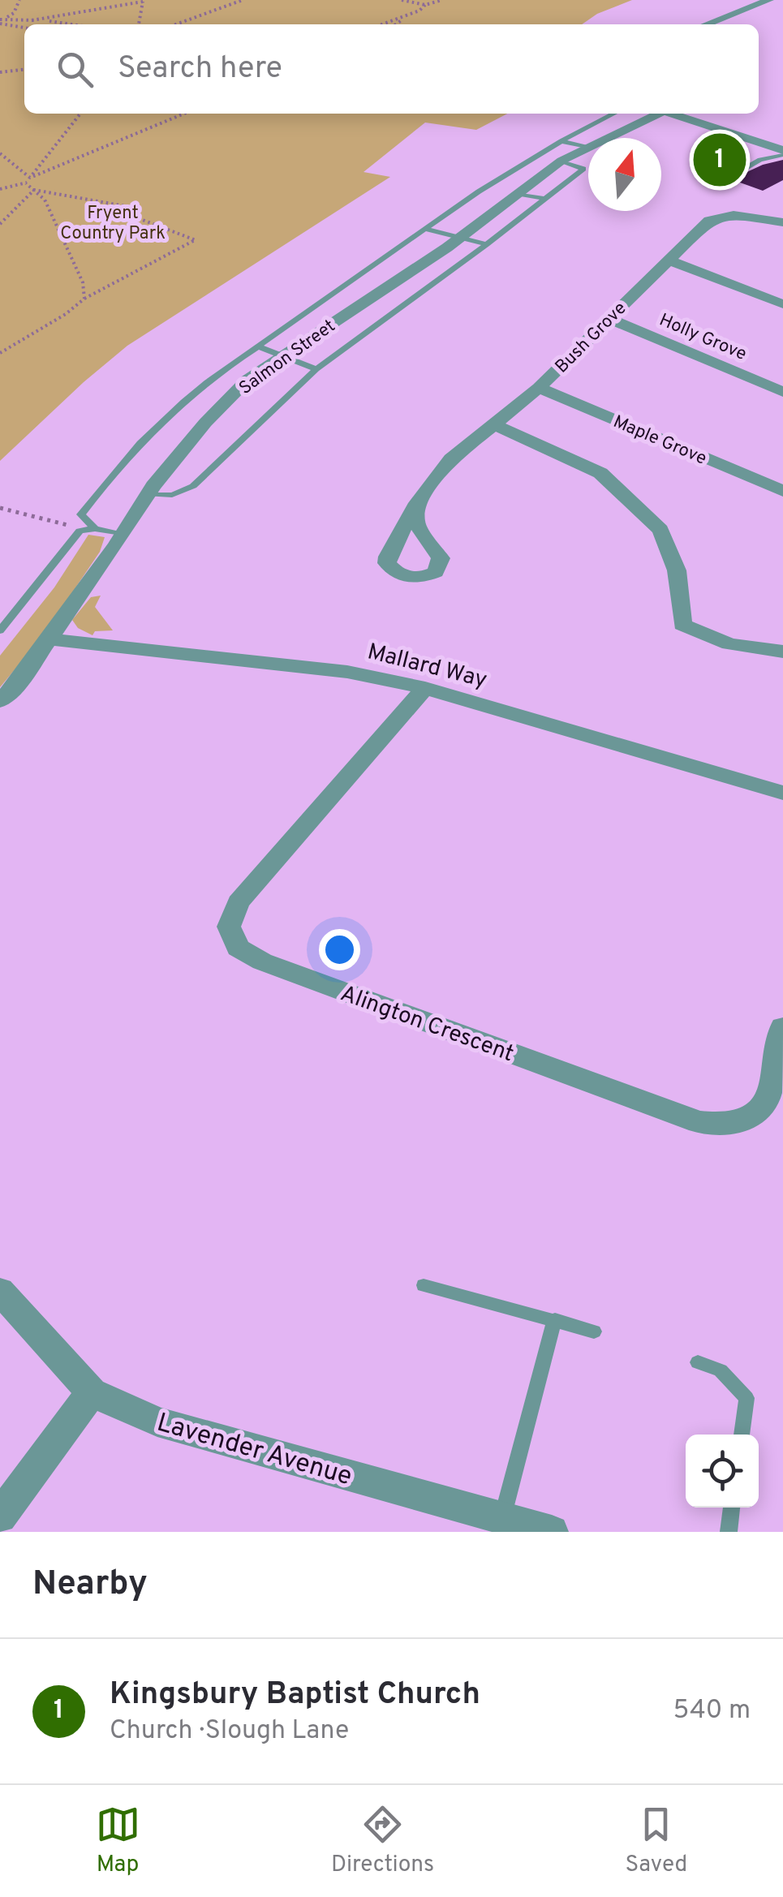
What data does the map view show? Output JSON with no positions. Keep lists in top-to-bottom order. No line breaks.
{"streets":{"street":["Holly Grove","Bush Grove","Salmon Street","Maple Grove","Mallard Way","Alington Crescent","Lavender Avenue"]},"crossings":[["Holly Grove","Bush Grove"],["Bush Grove","Maple Grove"],["Salmon Street","Mallard Way"],["Mallard Way","Alington Crescent"]],"parks":["Fryent Country Park"],"north":"top","page":{"search":"Search here","pins":"1","heading":"Nearby","list":[{"mark":"1","name":"Kingsbury Baptist Church","note":"Church · Slough Lane","value":"540 m"}],"nav":["Map","Directions","Saved"]}}
